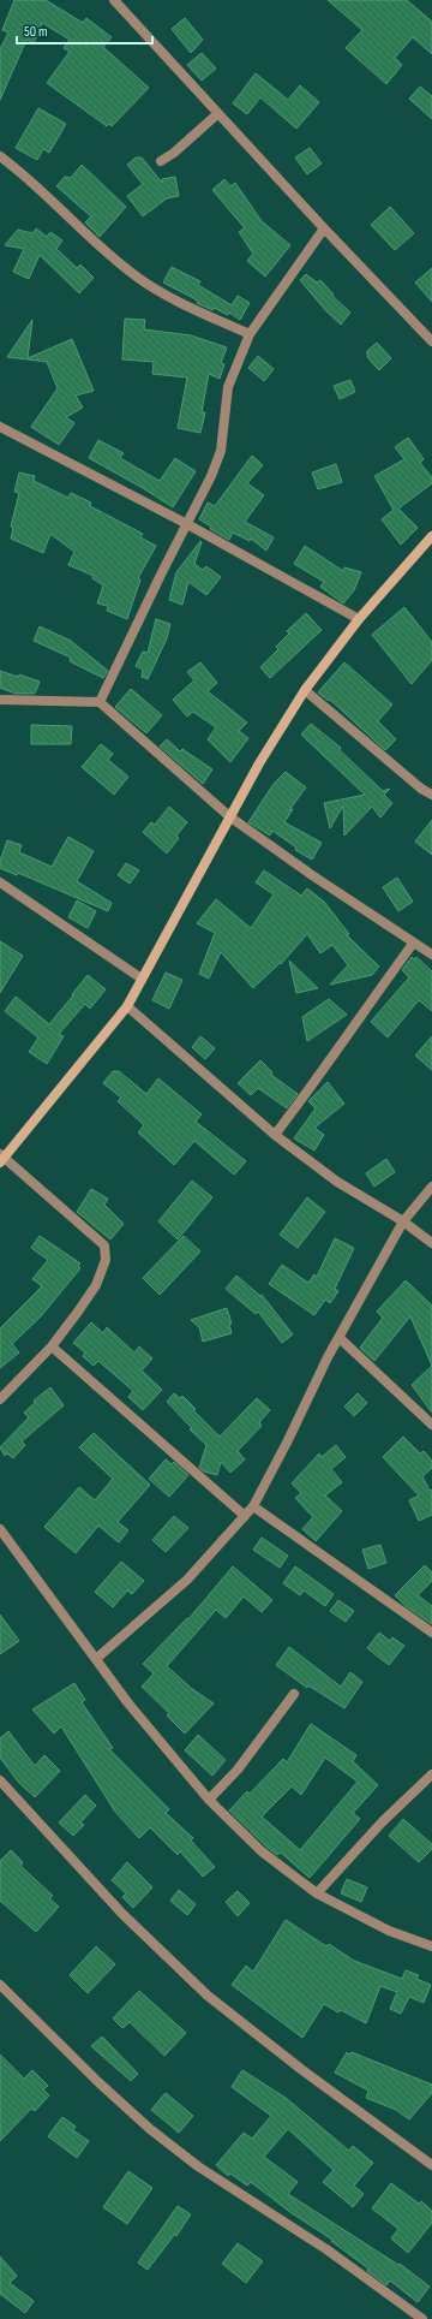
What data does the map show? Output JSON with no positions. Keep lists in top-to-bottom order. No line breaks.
{"scale_bar":"50 m"}
